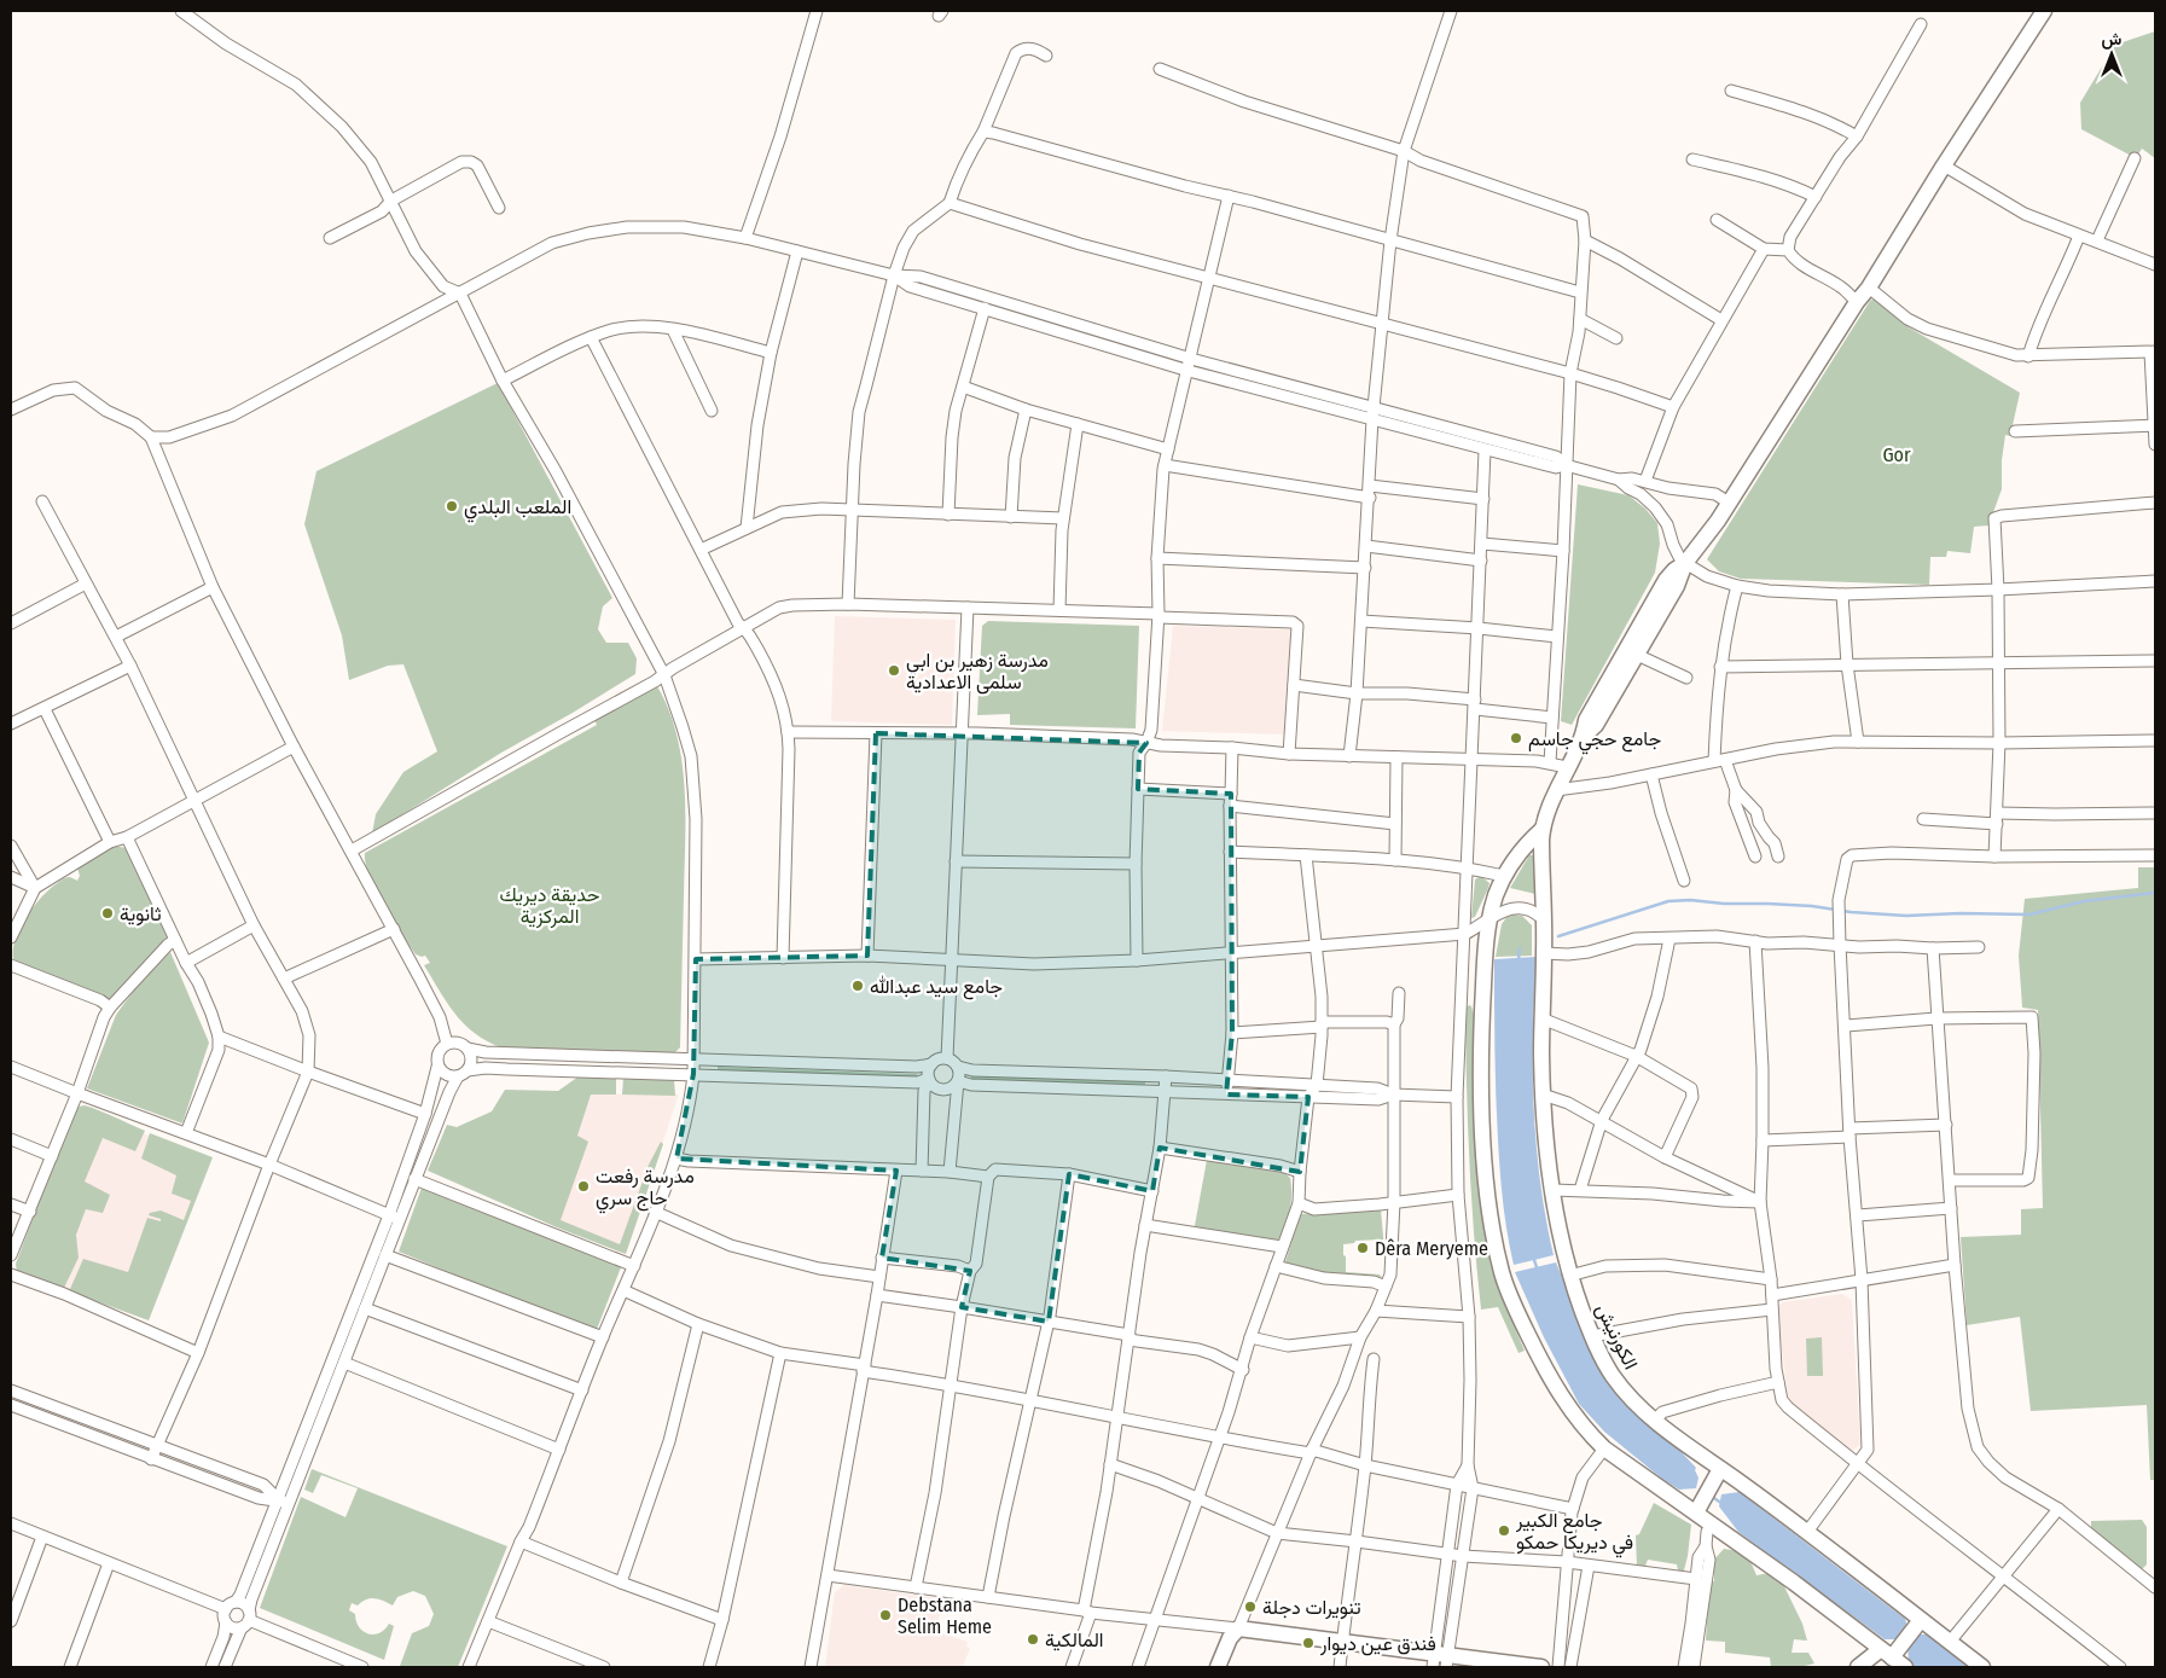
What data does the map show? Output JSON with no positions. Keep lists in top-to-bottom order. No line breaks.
{"streets":{"main road":["الكورنيش"]},"parks":["Gor","حديقة ديريك المركزية"],"places":["الملعب البلدي","مدرسة زهير بن ابي سلمى الاعدادية","جامع حجي جاسم","ثانوية","جامع سيد عبدالله","مدرسة رفعت حاج سري","Dêra Meryeme","جامع الكبير في ديريكا حمكو","تنويرات دجلة","Debstana Selim Heme","المالكية","فندق عين ديوار"],"north":"top"}
